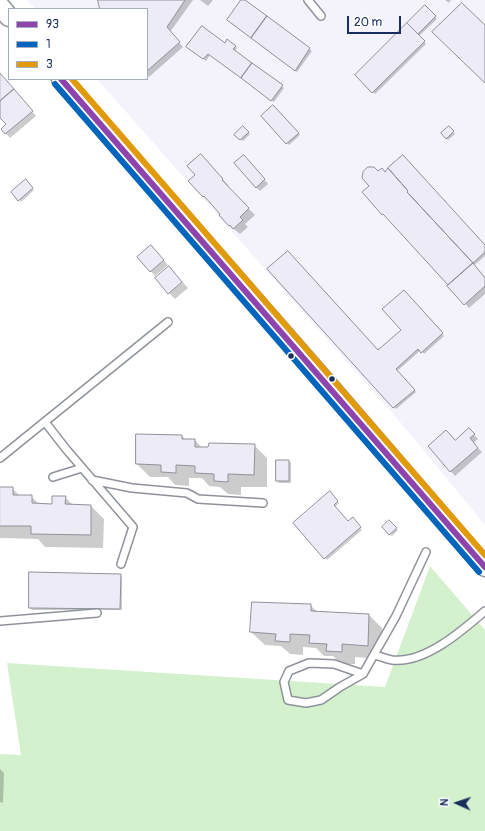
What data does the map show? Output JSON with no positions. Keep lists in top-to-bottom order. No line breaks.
{"lines":["transit line 93","transit line 3","transit line 1"],"legend":["93","1","3"],"scale_bar":"20 m","north":"left"}
